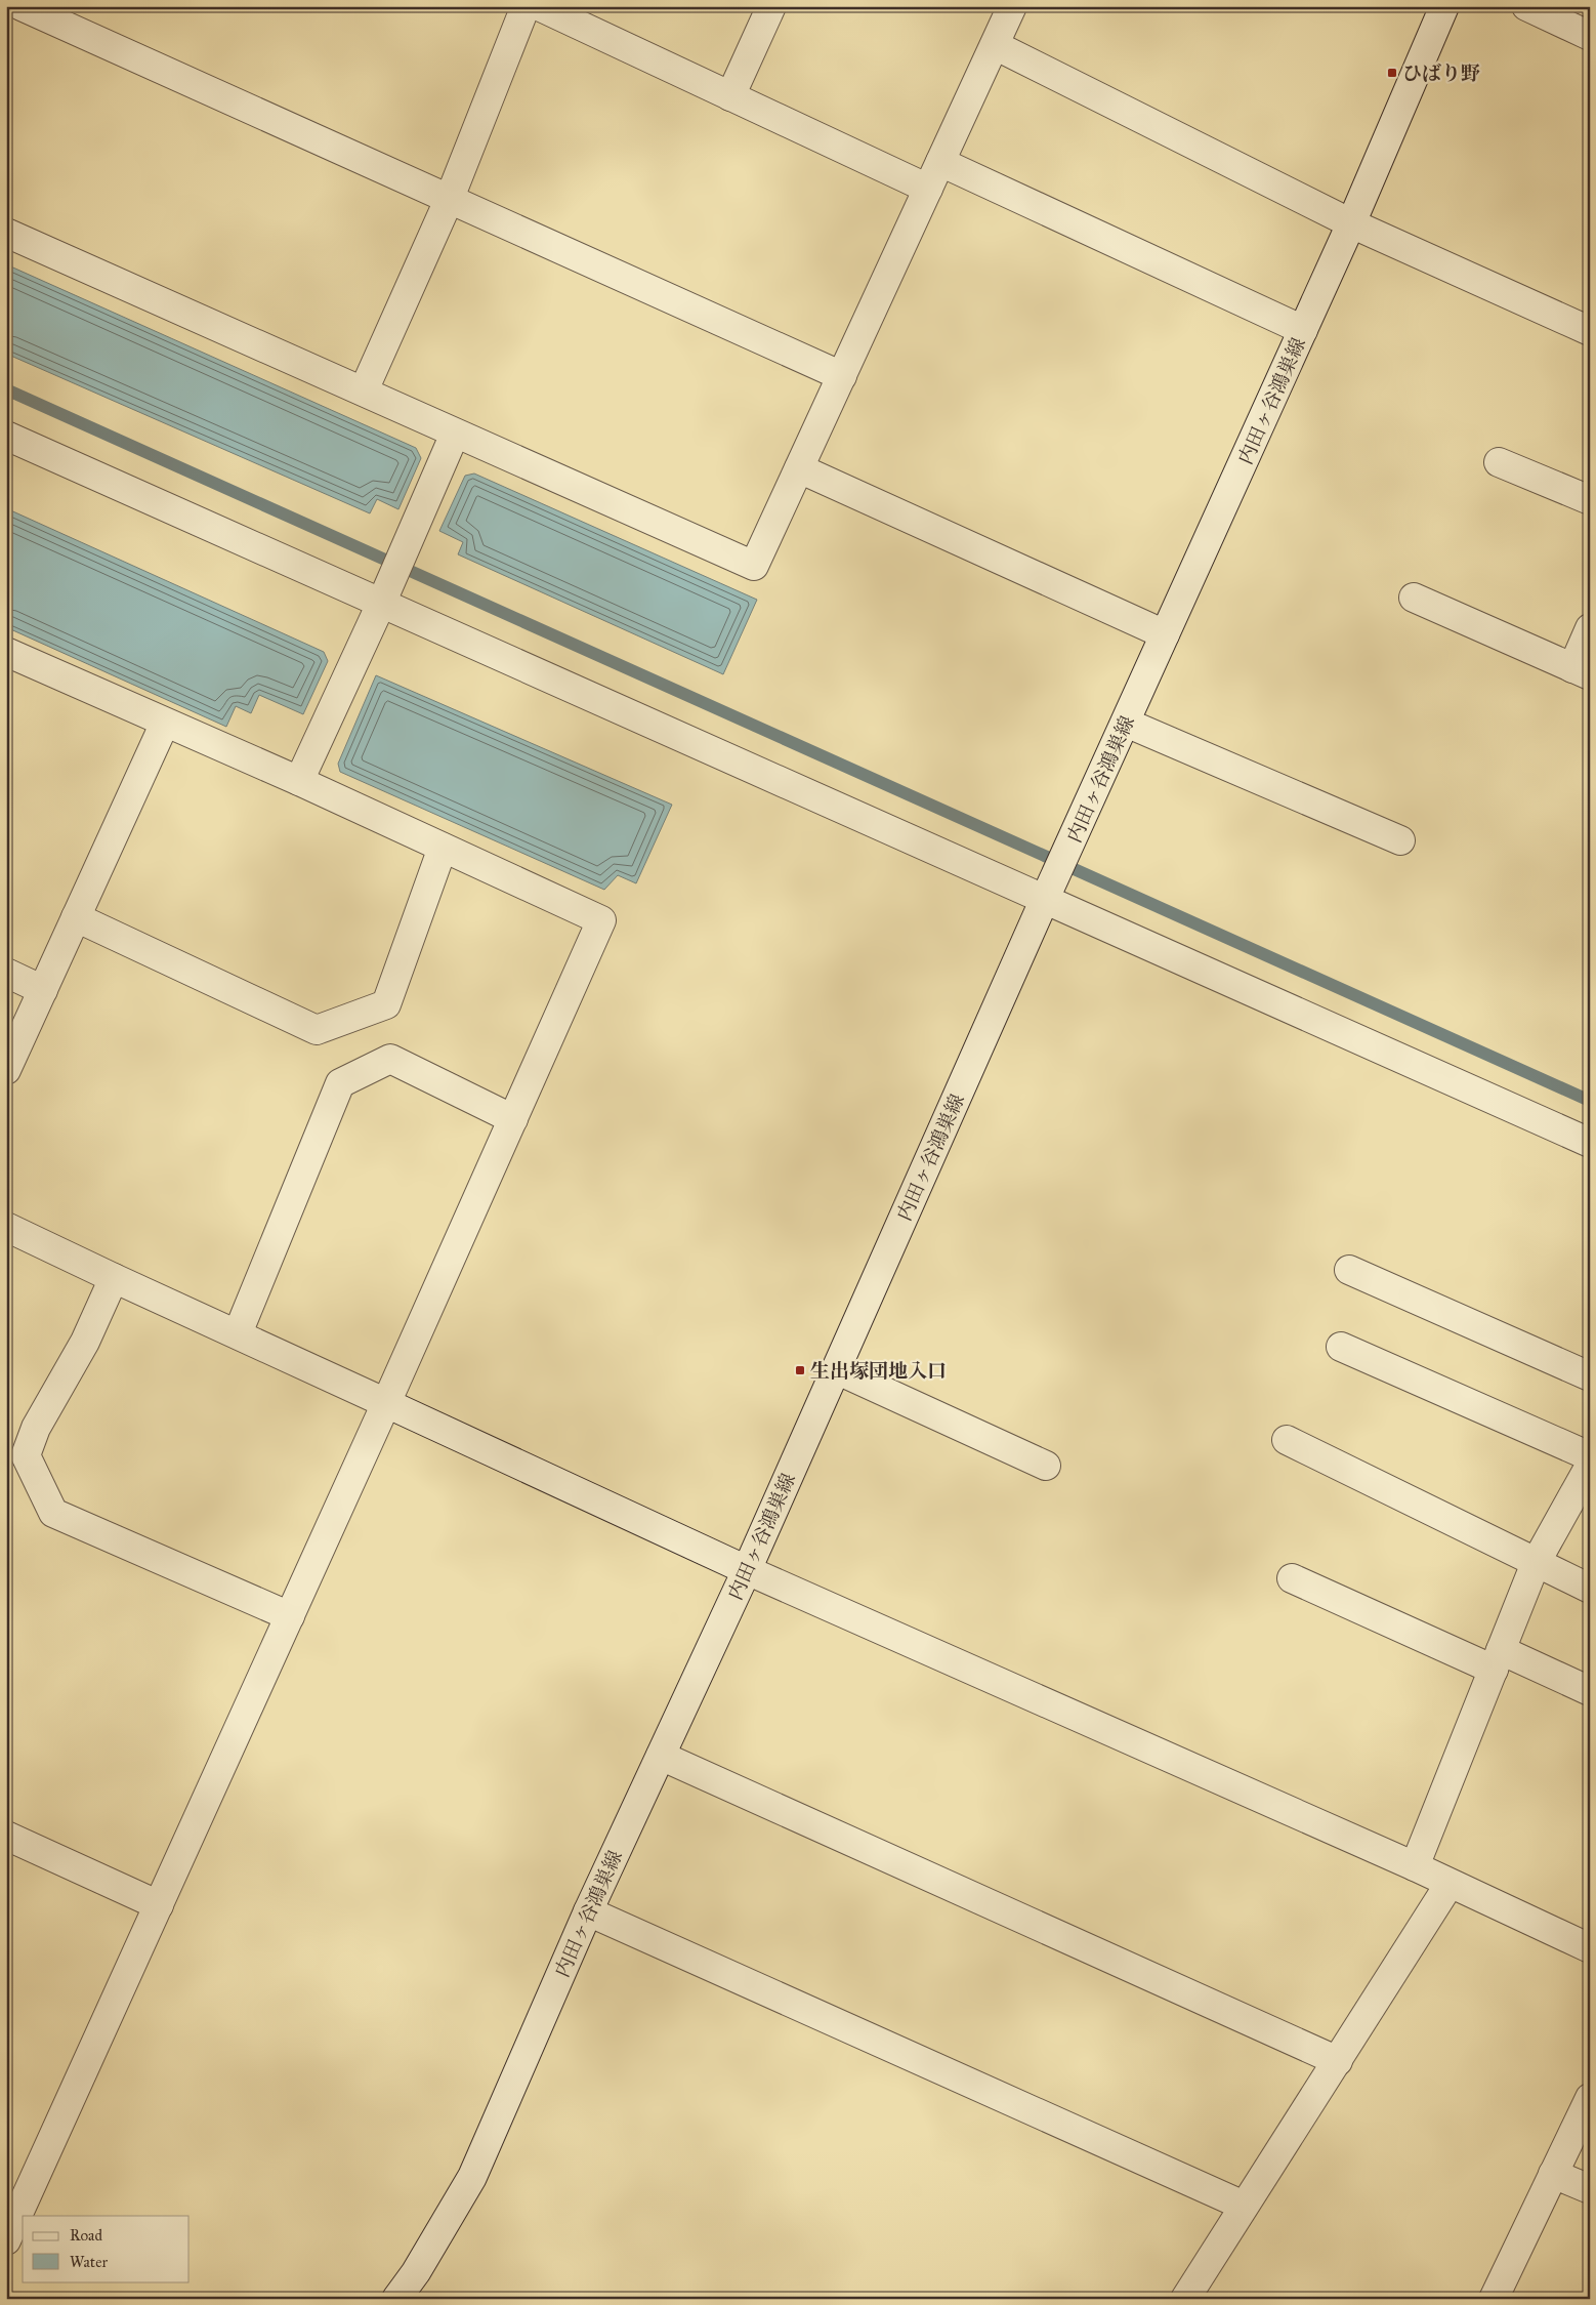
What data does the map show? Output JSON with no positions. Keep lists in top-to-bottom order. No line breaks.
{"streets":{"street":["内田ヶ谷鴻巣線"]},"places":{"transit":["ひばり野","生出塚団地入口"]},"legend":["Road","Water"]}
